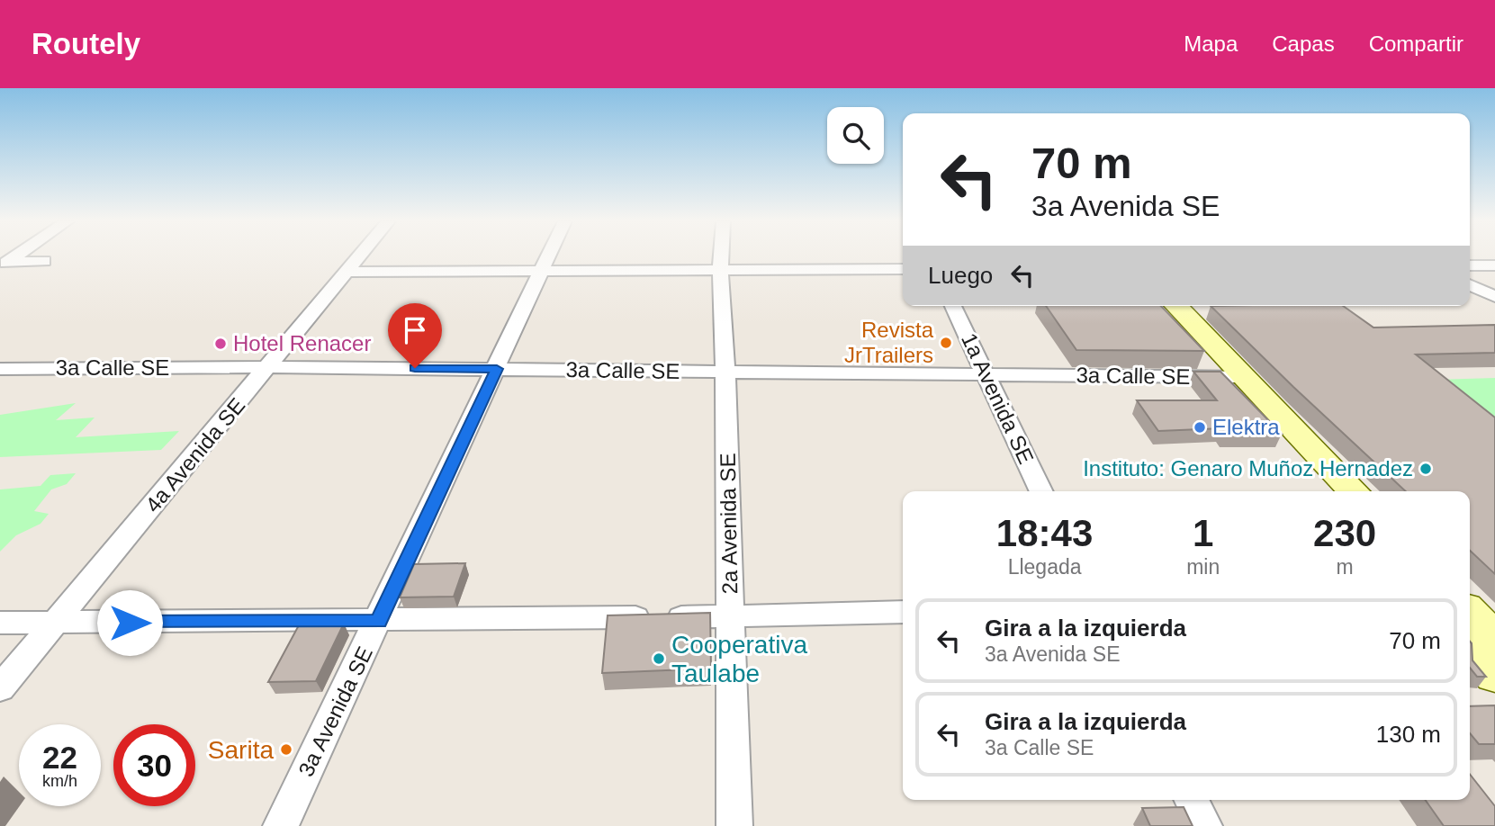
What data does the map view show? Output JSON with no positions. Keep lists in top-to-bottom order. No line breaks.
{"streets":{"street":["3a Calle SE","1a Avenida SE","4a Avenida SE","2a Avenida SE","3a Avenida SE"]},"crossings":[["3a Calle SE","1a Avenida SE"],["3a Calle SE","4a Avenida SE"],["3a Calle SE","2a Avenida SE"],["3a Calle SE","3a Avenida SE"]],"places":["Revista JrTrailers","Hotel Renacer","Elektra","Instituto: Genaro Muñoz Hernadez","Cooperativa Taulabe","Sarita"],"page":{"header":"Routely","nav":["Mapa","Capas","Compartir"],"turn":["70 m","3a Avenida SE"],"then":"Luego","eta":["18:43","Llegada","1","min","230","m"],"list":[{"name":"Gira a la izquierda","note":"3a Avenida SE","value":"70 m"},{"name":"Gira a la izquierda","note":"3a Calle SE","value":"130 m"}],"speed":"22 km/h","limit":"30"}}
